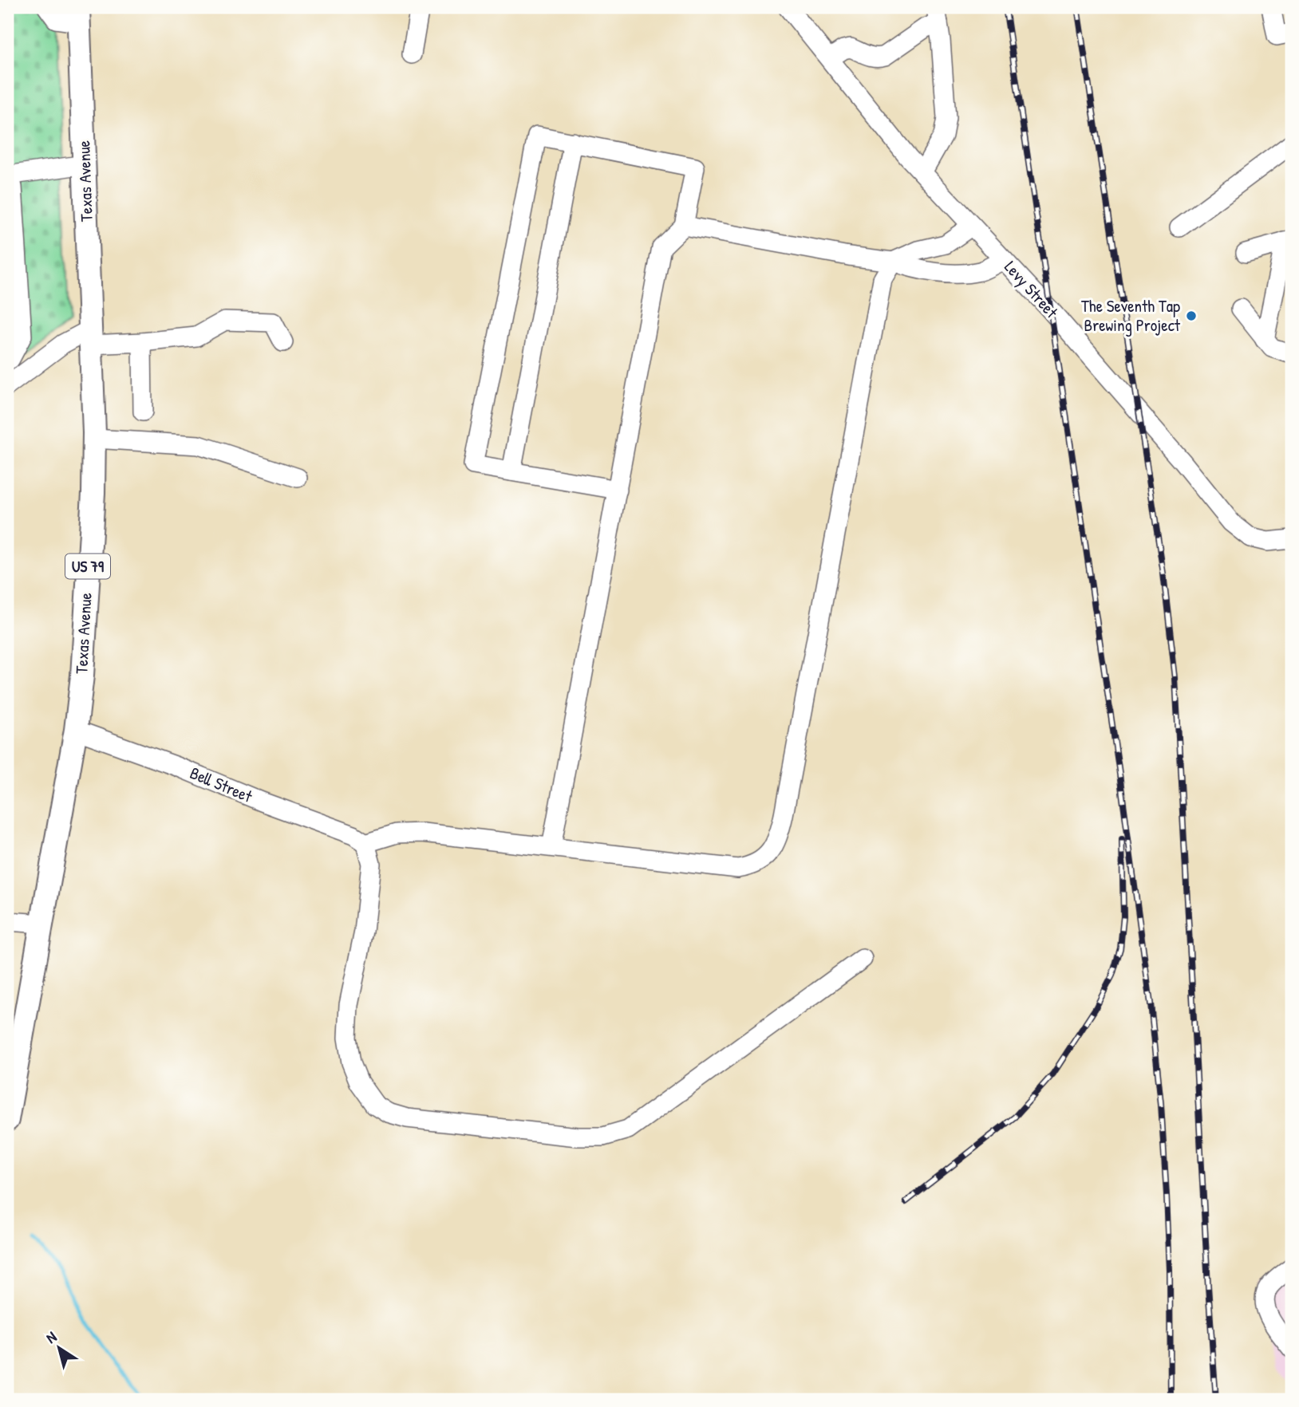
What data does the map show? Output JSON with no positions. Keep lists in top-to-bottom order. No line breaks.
{"streets":{"main road":["Texas Avenue","US 79"],"street":["Levy Street","Bell Street"]},"crossings":[["Texas Avenue","Bell Street"]],"places":["The Seventh Tap Brewing Project"],"north":"top left"}
